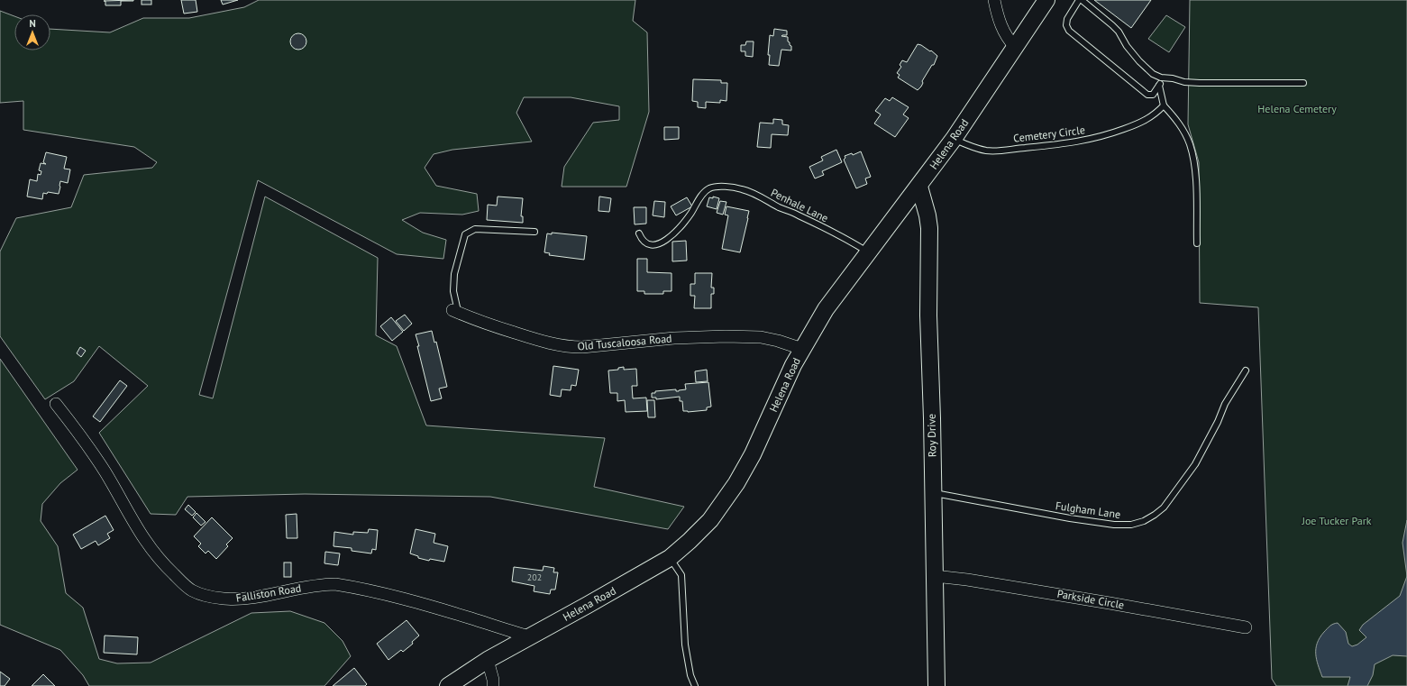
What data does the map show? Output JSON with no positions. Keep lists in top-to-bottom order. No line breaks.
{"streets":{"main road":["Helena Road","Roy Drive"],"street":["Old Tuscaloosa Road","Falliston Road","Parkside Circle"],"lane":["Cemetery Circle","Penhale Lane","Fulgham Lane"]},"crossings":[["Cemetery Circle","Helena Road"],["Helena Road","Penhale Lane"],["Helena Road","Old Tuscaloosa Road"],["Helena Road","Roy Drive"],["Helena Road","Falliston Road"],["Roy Drive","Fulgham Lane"],["Roy Drive","Parkside Circle"]],"parks":["Helena Cemetery","Joe Tucker Park"],"house_numbers":["202"],"north":"top"}
